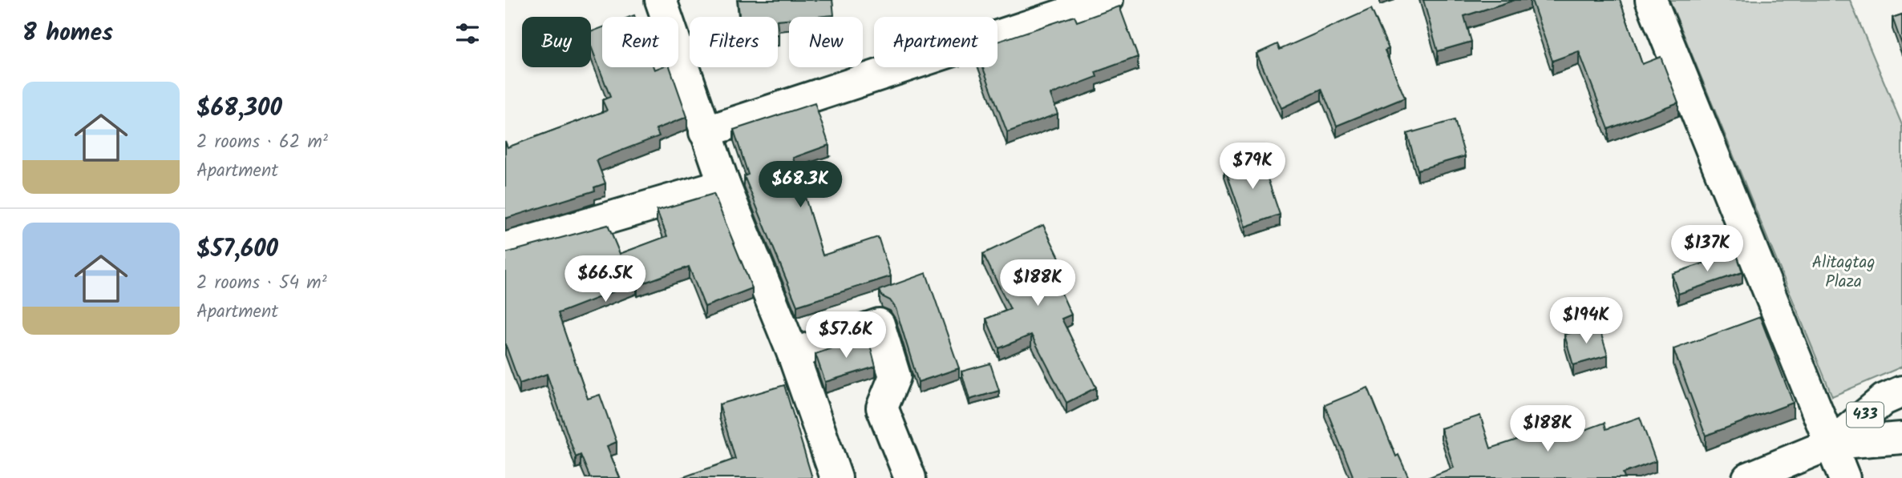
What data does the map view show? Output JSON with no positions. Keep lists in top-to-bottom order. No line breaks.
{"streets":{"street":["433"]},"parks":["Alitagtag Plaza"],"page":{"heading":"8 homes","chip":["Buy","Rent","Filters","New","Apartment"],"list":[{"name":"$68,300","note":"2 rooms · 62 m² · Apartment"},{"name":"$57,600","note":"2 rooms · 54 m² · Apartment"}],"price":["$79K","$68.3K","$137K","$66.5K","$188K","$194K","$57.6K","$188K"]}}
